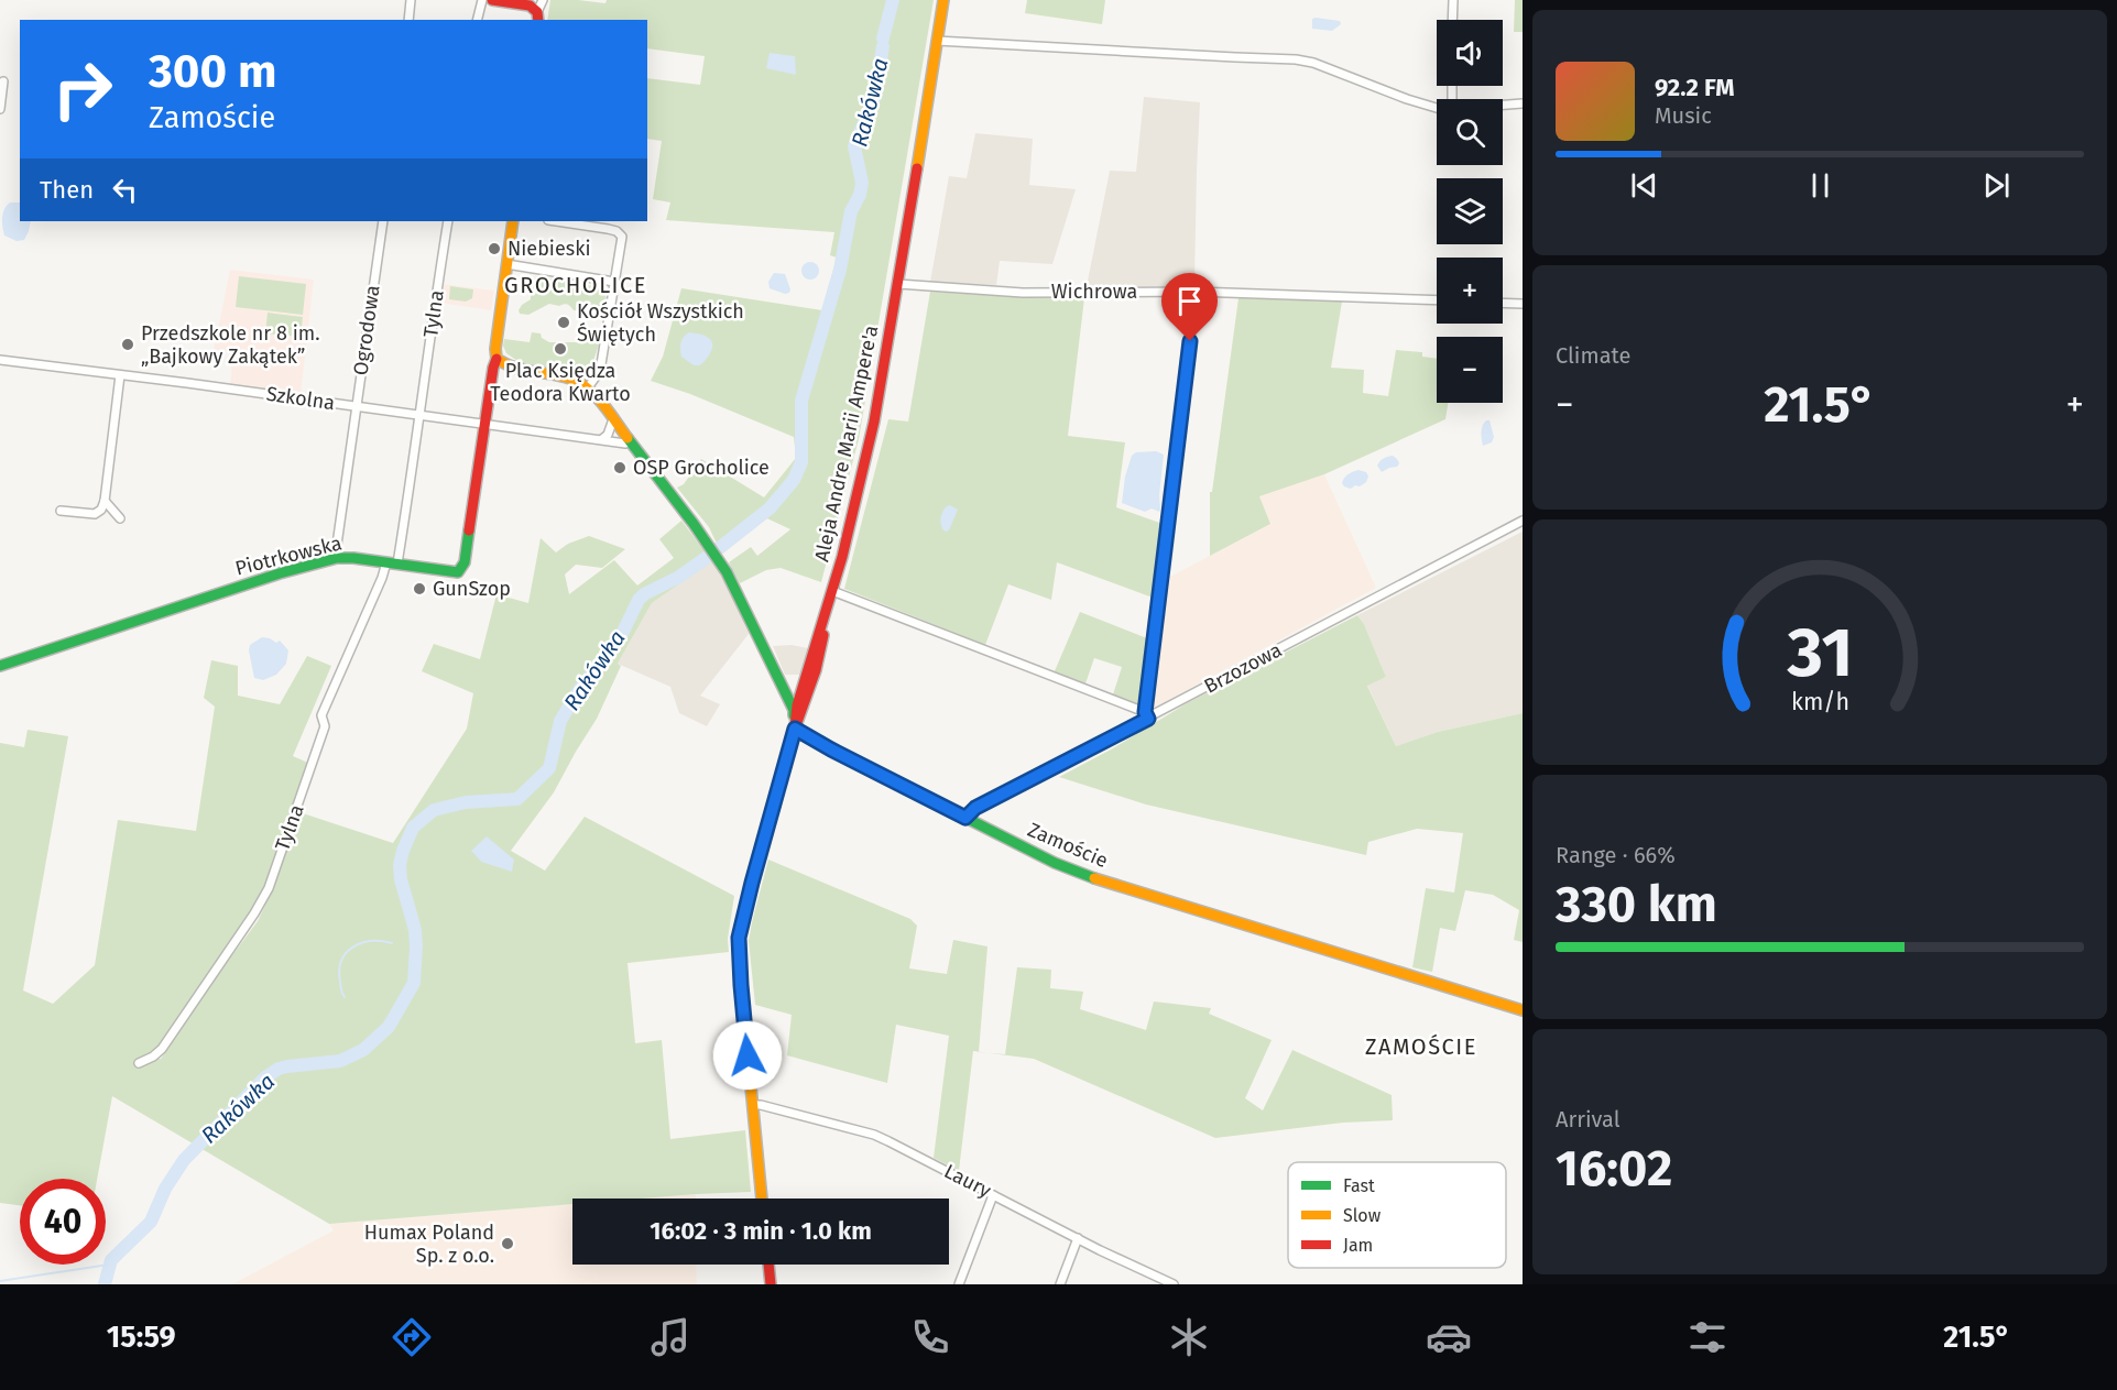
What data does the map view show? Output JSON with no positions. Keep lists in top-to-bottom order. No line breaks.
{"streets":{"street":["Wichrowa","Tylna","Ogrodowa","Szkolna","Aleja Andre Marii Ampere'a","Piotrkowska","Brzozowa","Zamoście","Laury"]},"crossings":[["Wichrowa","Aleja Andre Marii Ampere'a"],["Tylna","Szkolna"],["Tylna","Piotrkowska"],["Ogrodowa","Szkolna"],["Ogrodowa","Piotrkowska"],["Szkolna","Piotrkowska"],["Aleja Andre Marii Ampere'a","Zamoście"],["Brzozowa","Zamoście"]],"districts":["GROCHOLICE","ZAMOŚCIE"],"water":["Rakówka"],"places":["Niebieski","Kościół Wszystkich Świętych","Przedszkole nr 8 im. „Bajkowy Zakątek”","Plac Księdza Teodora Kwarto","OSP Grocholice","GunSzop","Humax Poland Sp. z o.o."],"legend":["Fast","Slow","Jam"],"page":{"map_buttons":["+","−"],"turn":["300 m","Zamoście"],"song":["92.2 FM","Music"],"then":"Then","tile":["Climate",["Range · 66%","330 km"],["Arrival","16:02"]],"heat":["−","21.5°","+"],"limit":"40","trip":"16:02 · 3 min · 1.0 km","tabs":["15:59","21.5°"],"gauge":["31","km/h"]}}
